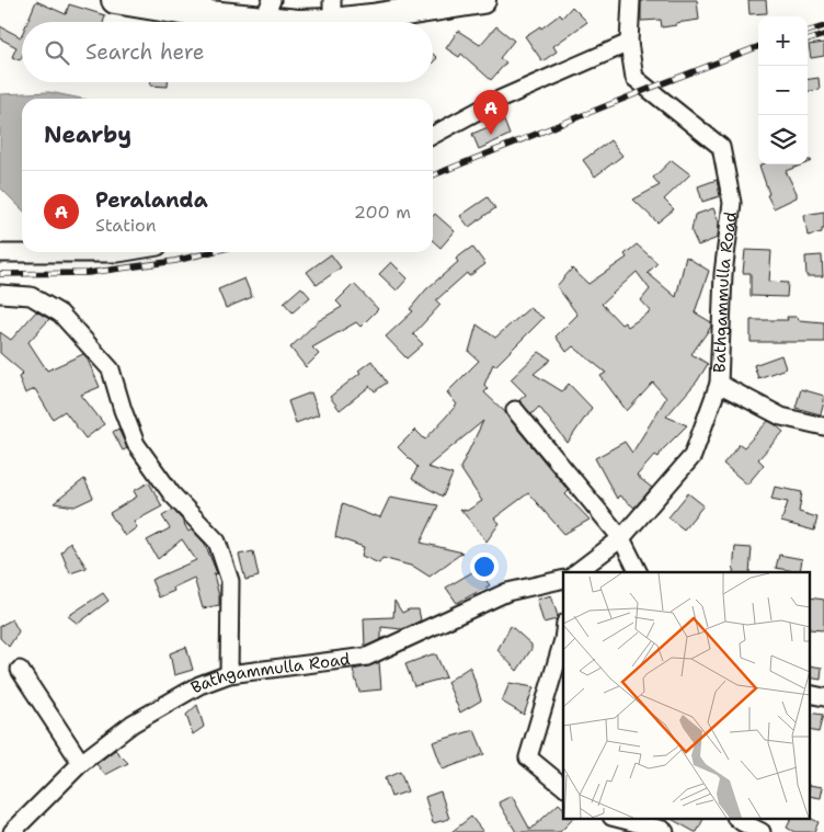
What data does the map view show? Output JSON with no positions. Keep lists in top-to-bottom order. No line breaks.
{"streets":{"street":["Bathgammulla Road"]},"page":{"map_buttons":["+","−"],"search":"Search here","pins":"A","heading":"Nearby","list":[{"mark":"A","name":"Peralanda","note":"Station","value":"200 m"}]}}
